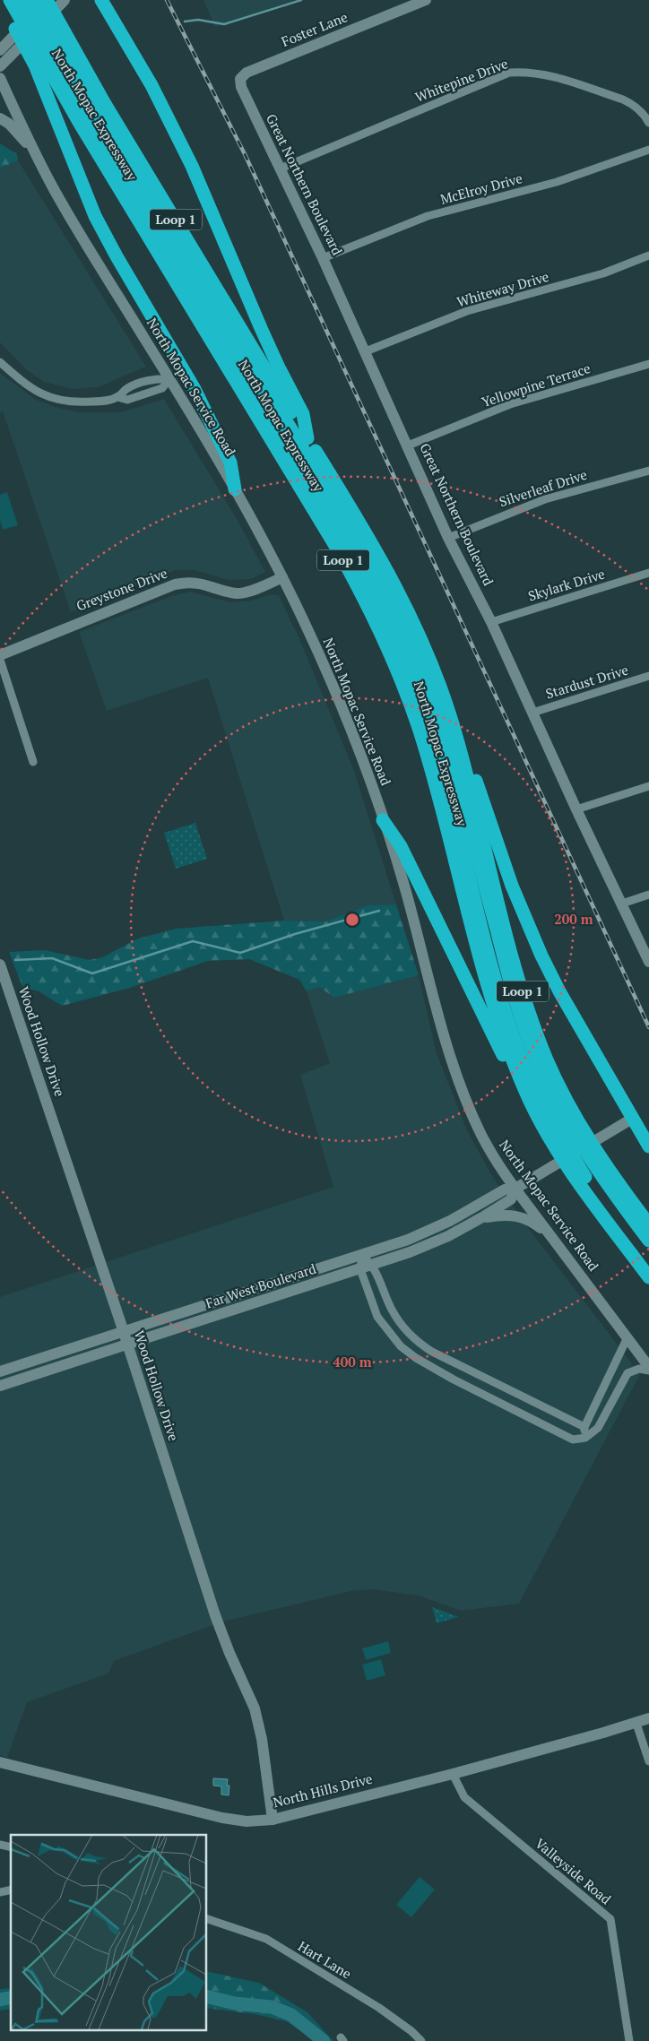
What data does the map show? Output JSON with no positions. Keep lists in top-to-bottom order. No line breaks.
{"streets":{"highway":["North Mopac Expressway","Loop 1"],"street":["Foster Lane","Whitepine Drive","Great Northern Boulevard","McElroy Drive","Whiteway Drive","Yellowpine Terrace","North Mopac Service Road","Silverleaf Drive","Skylark Drive","Greystone Drive","Stardust Drive","Wood Hollow Drive","Far West Boulevard","North Hills Drive","Valleyside Road","Hart Lane"]},"crossings":[["Foster Lane","Great Northern Boulevard"],["Whitepine Drive","Great Northern Boulevard"],["Great Northern Boulevard","McElroy Drive"],["Great Northern Boulevard","Whiteway Drive"],["Great Northern Boulevard","Yellowpine Terrace"],["Great Northern Boulevard","Silverleaf Drive"],["Great Northern Boulevard","Skylark Drive"],["Great Northern Boulevard","Stardust Drive"],["North Mopac Service Road","Greystone Drive"],["North Mopac Service Road","Far West Boulevard"],["Wood Hollow Drive","Far West Boulevard"],["Wood Hollow Drive","North Hills Drive"],["North Hills Drive","Valleyside Road"]],"rings":["200 m","400 m"]}
